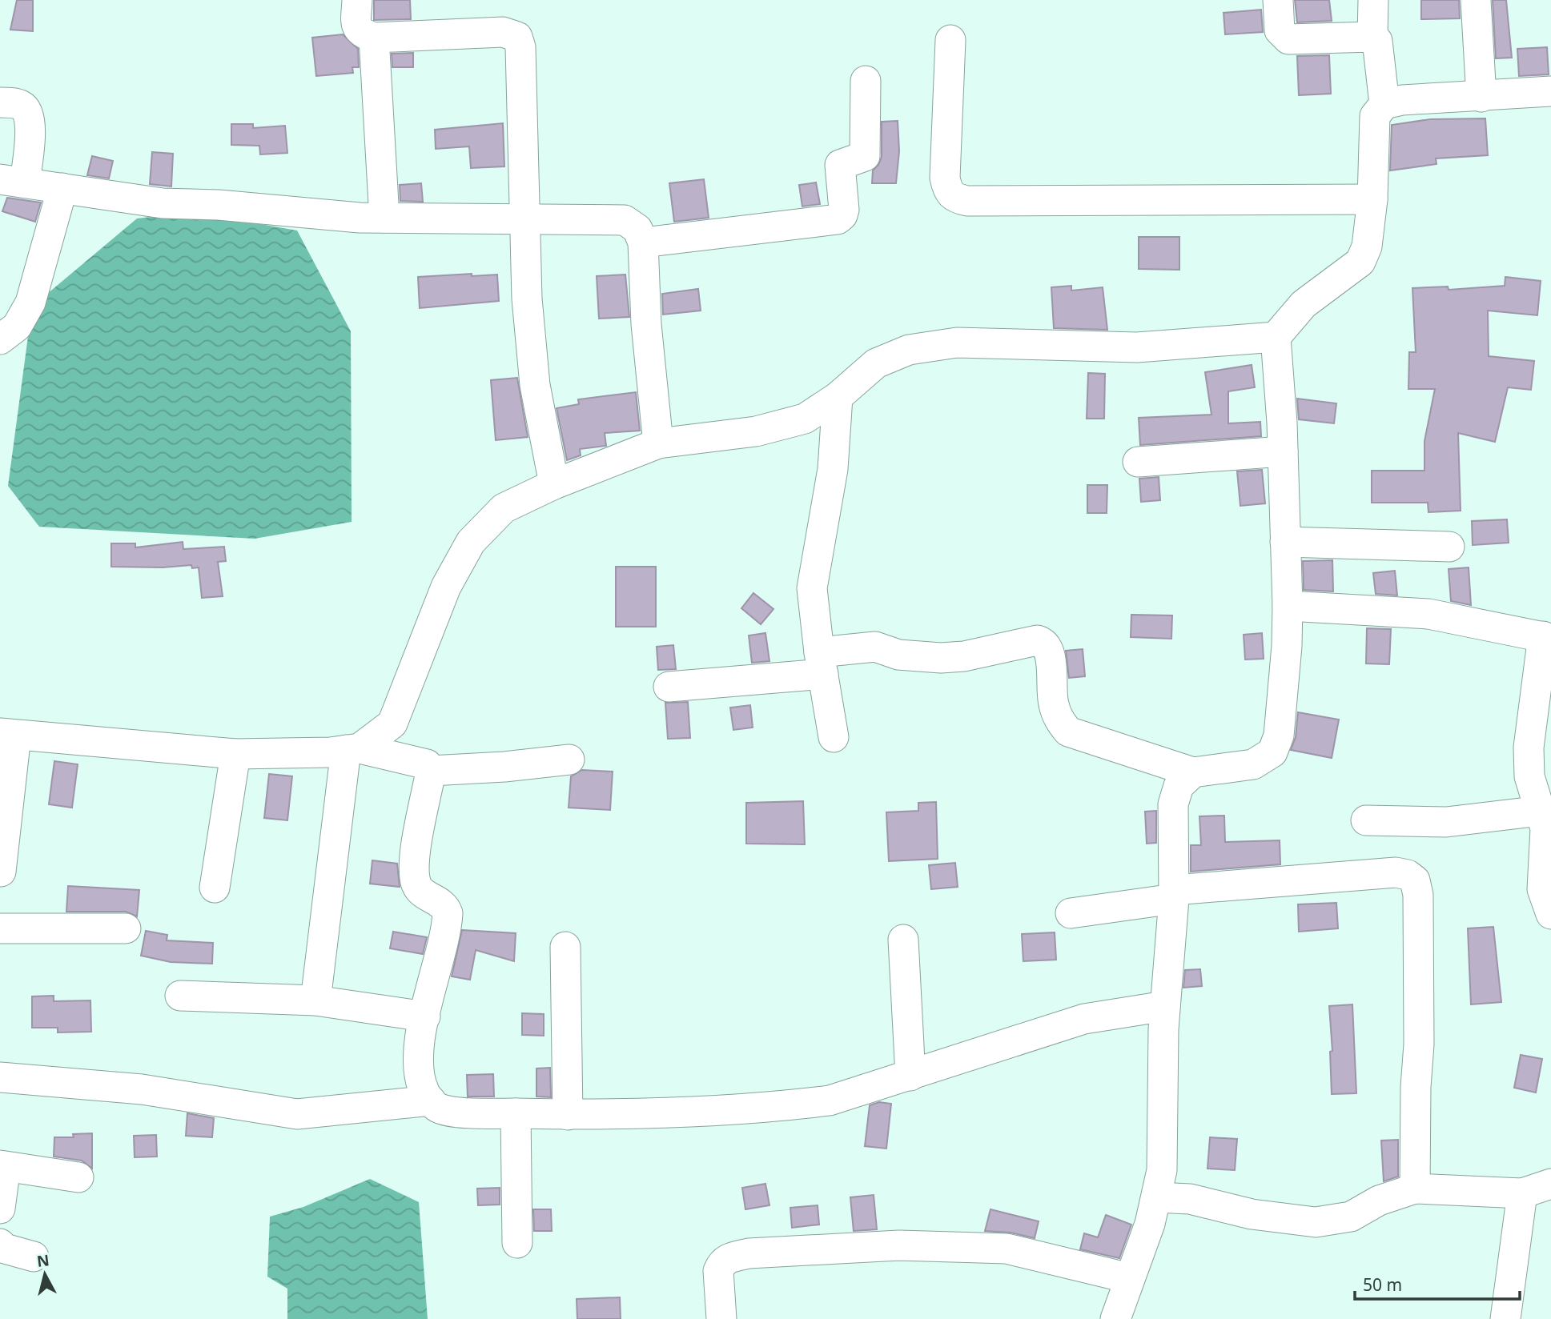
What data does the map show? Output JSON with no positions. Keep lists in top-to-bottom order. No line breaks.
{"scale_bar":"50 m","north":"top"}
